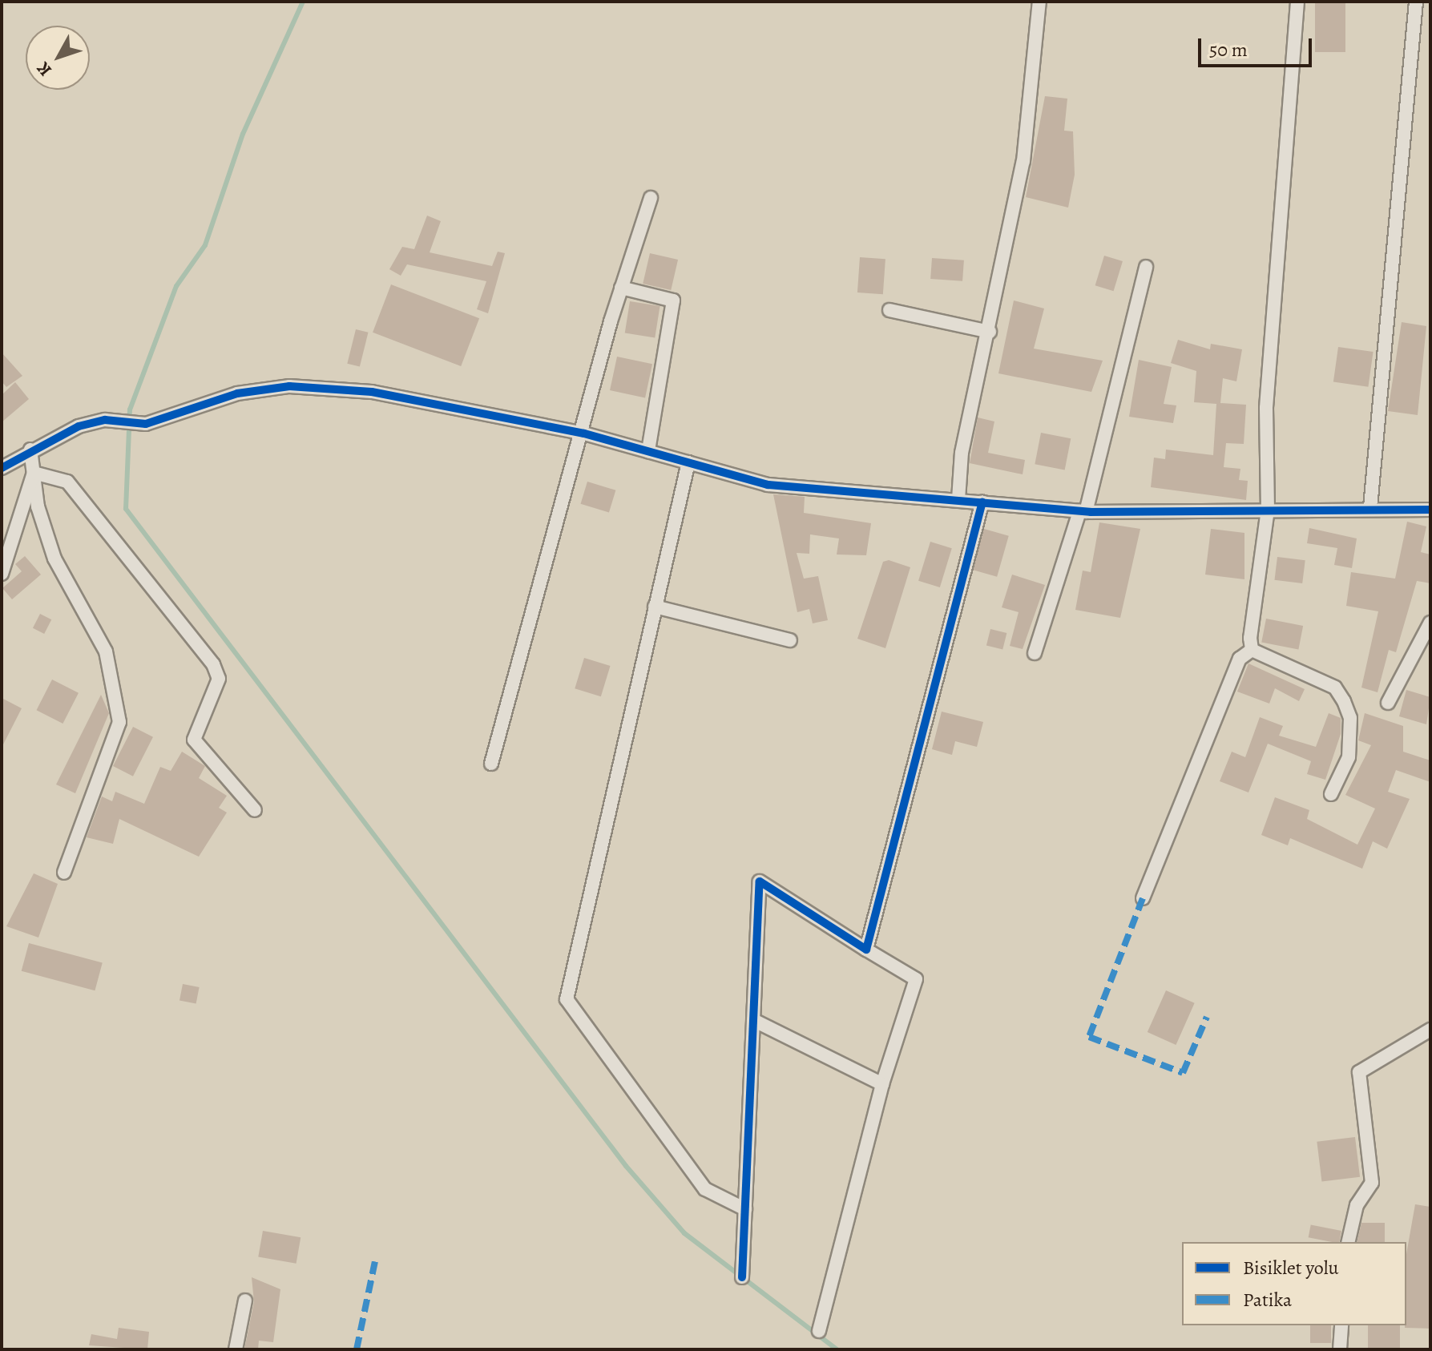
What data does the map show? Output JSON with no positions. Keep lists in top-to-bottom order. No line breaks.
{"legend":["Bisiklet yolu","Patika"],"scale_bar":"50 m","north":"bottom left"}
